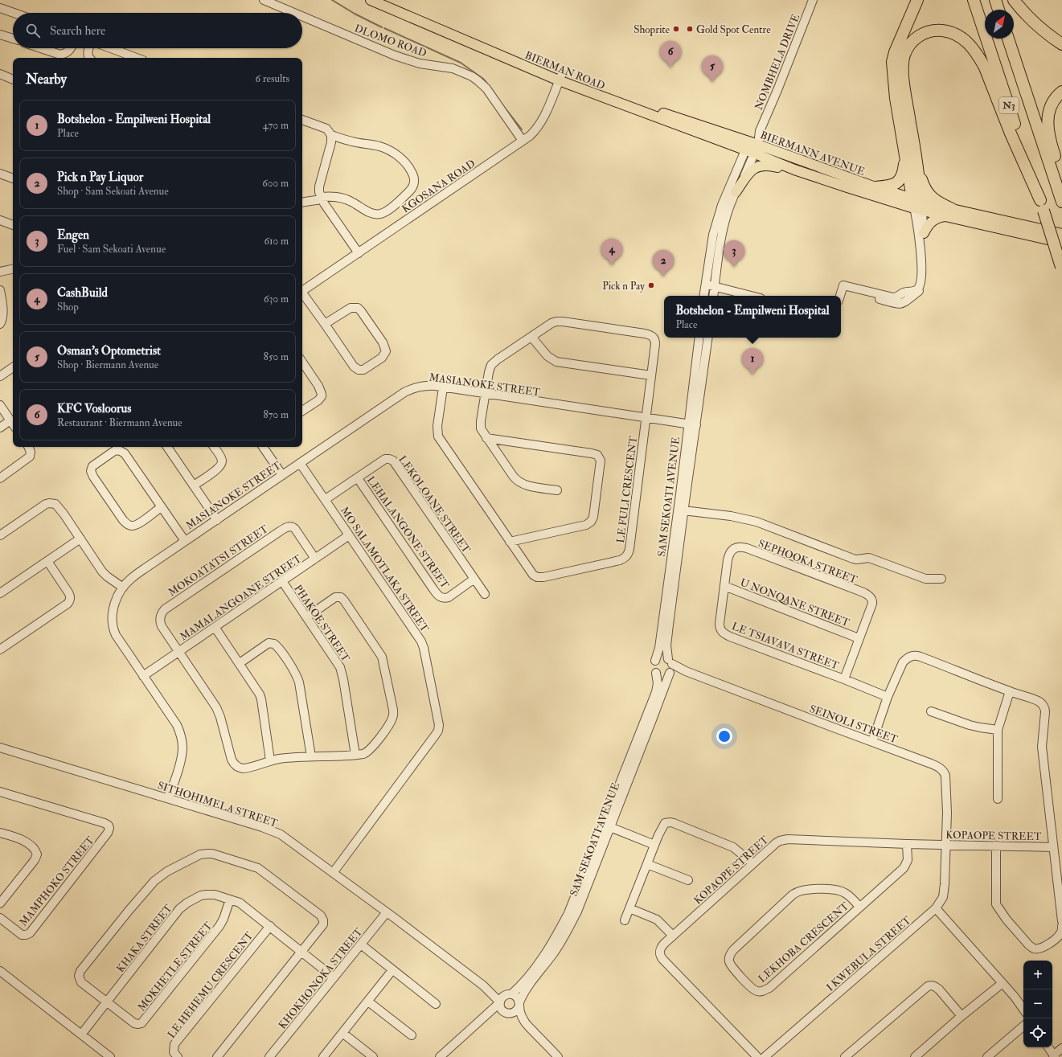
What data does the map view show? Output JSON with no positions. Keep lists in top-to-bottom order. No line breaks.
{"streets":{"highway":["N3"],"main road":["BIERMAN ROAD","BIERMANN AVENUE"],"street":["DLOMO ROAD","NOMBHELA DRIVE","KGOSANA ROAD","MASIANOKE STREET","LE FULI CRESCENT","SAM SEKOATI AVENUE","LEKOLOANE STREET","LEHALANGONE STREET","MOKOATATSI STREET","SEPHOOKA STREET","MO SALAMOTLAKA STREET","MAMALANGOANE STREET","U NONQANE STREET","PHAKOE STREET","LE TSIAVAVA STREET","SEINOLI STREET","SITHOHIMELA STREET","KOPAOPE STREET","MAMPHOKO STREET","KHAKA STREET","LEKHOBA CRESCENT","I KWEBULA STREET","MOKHETLE STREET","KHOKHONOKA STREET","LE HEHEMU CRESCENT"]},"crossings":[["DLOMO ROAD","KGOSANA ROAD"],["NOMBHELA DRIVE","BIERMANN AVENUE"],["BIERMAN ROAD","BIERMANN AVENUE"],["BIERMAN ROAD","KGOSANA ROAD"],["BIERMANN AVENUE","KGOSANA ROAD"],["MASIANOKE STREET","LE FULI CRESCENT"],["MASIANOKE STREET","SAM SEKOATI AVENUE"],["MASIANOKE STREET","MO SALAMOTLAKA STREET"],["MASIANOKE STREET","MAMALANGOANE STREET"],["MASIANOKE STREET","SITHOHIMELA STREET"],["SAM SEKOATI AVENUE","SEINOLI STREET"],["SAM SEKOATI AVENUE","SITHOHIMELA STREET"],["LEKOLOANE STREET","LEHALANGONE STREET"],["LEKOLOANE STREET","MO SALAMOTLAKA STREET"],["MOKOATATSI STREET","MAMALANGOANE STREET"],["SEPHOOKA STREET","U NONQANE STREET"],["SEPHOOKA STREET","LE TSIAVAVA STREET"],["MO SALAMOTLAKA STREET","MAMALANGOANE STREET"],["MO SALAMOTLAKA STREET","SITHOHIMELA STREET"],["MAMALANGOANE STREET","PHAKOE STREET"],["U NONQANE STREET","LE TSIAVAVA STREET"],["SEINOLI STREET","KOPAOPE STREET"],["SEINOLI STREET","I KWEBULA STREET"],["SITHOHIMELA STREET","KHOKHONOKA STREET"],["KOPAOPE STREET","LEKHOBA CRESCENT"],["KOPAOPE STREET","I KWEBULA STREET"],["KHAKA STREET","MOKHETLE STREET"],["KHAKA STREET","KHOKHONOKA STREET"],["KHAKA STREET","LE HEHEMU CRESCENT"]],"places":["Shoprite","Gold Spot Centre","Pick n Pay"],"north":"top right","page":{"search":"Search here","pins":["6","5","4","3","2","1"],"heading":["Nearby","6 results"],"list":[{"mark":"1","name":"Botshelon - Empilweni Hospital","note":"Place","value":"470 m"},{"mark":"2","name":"Pick n Pay Liquor","note":"Shop · Sam Sekoati Avenue","value":"600 m"},{"mark":"3","name":"Engen","note":"Fuel · Sam Sekoati Avenue","value":"610 m"},{"mark":"4","name":"CashBuild","note":"Shop","value":"630 m"},{"mark":"5","name":"Osman's Optometrist","note":"Shop · Biermann Avenue","value":"850 m"},{"mark":"6","name":"KFC Vosloorus","note":"Restaurant · Biermann Avenue","value":"870 m"}],"popup":["Botshelon - Empilweni Hospital","Place"],"map_buttons":["+","−"]}}
